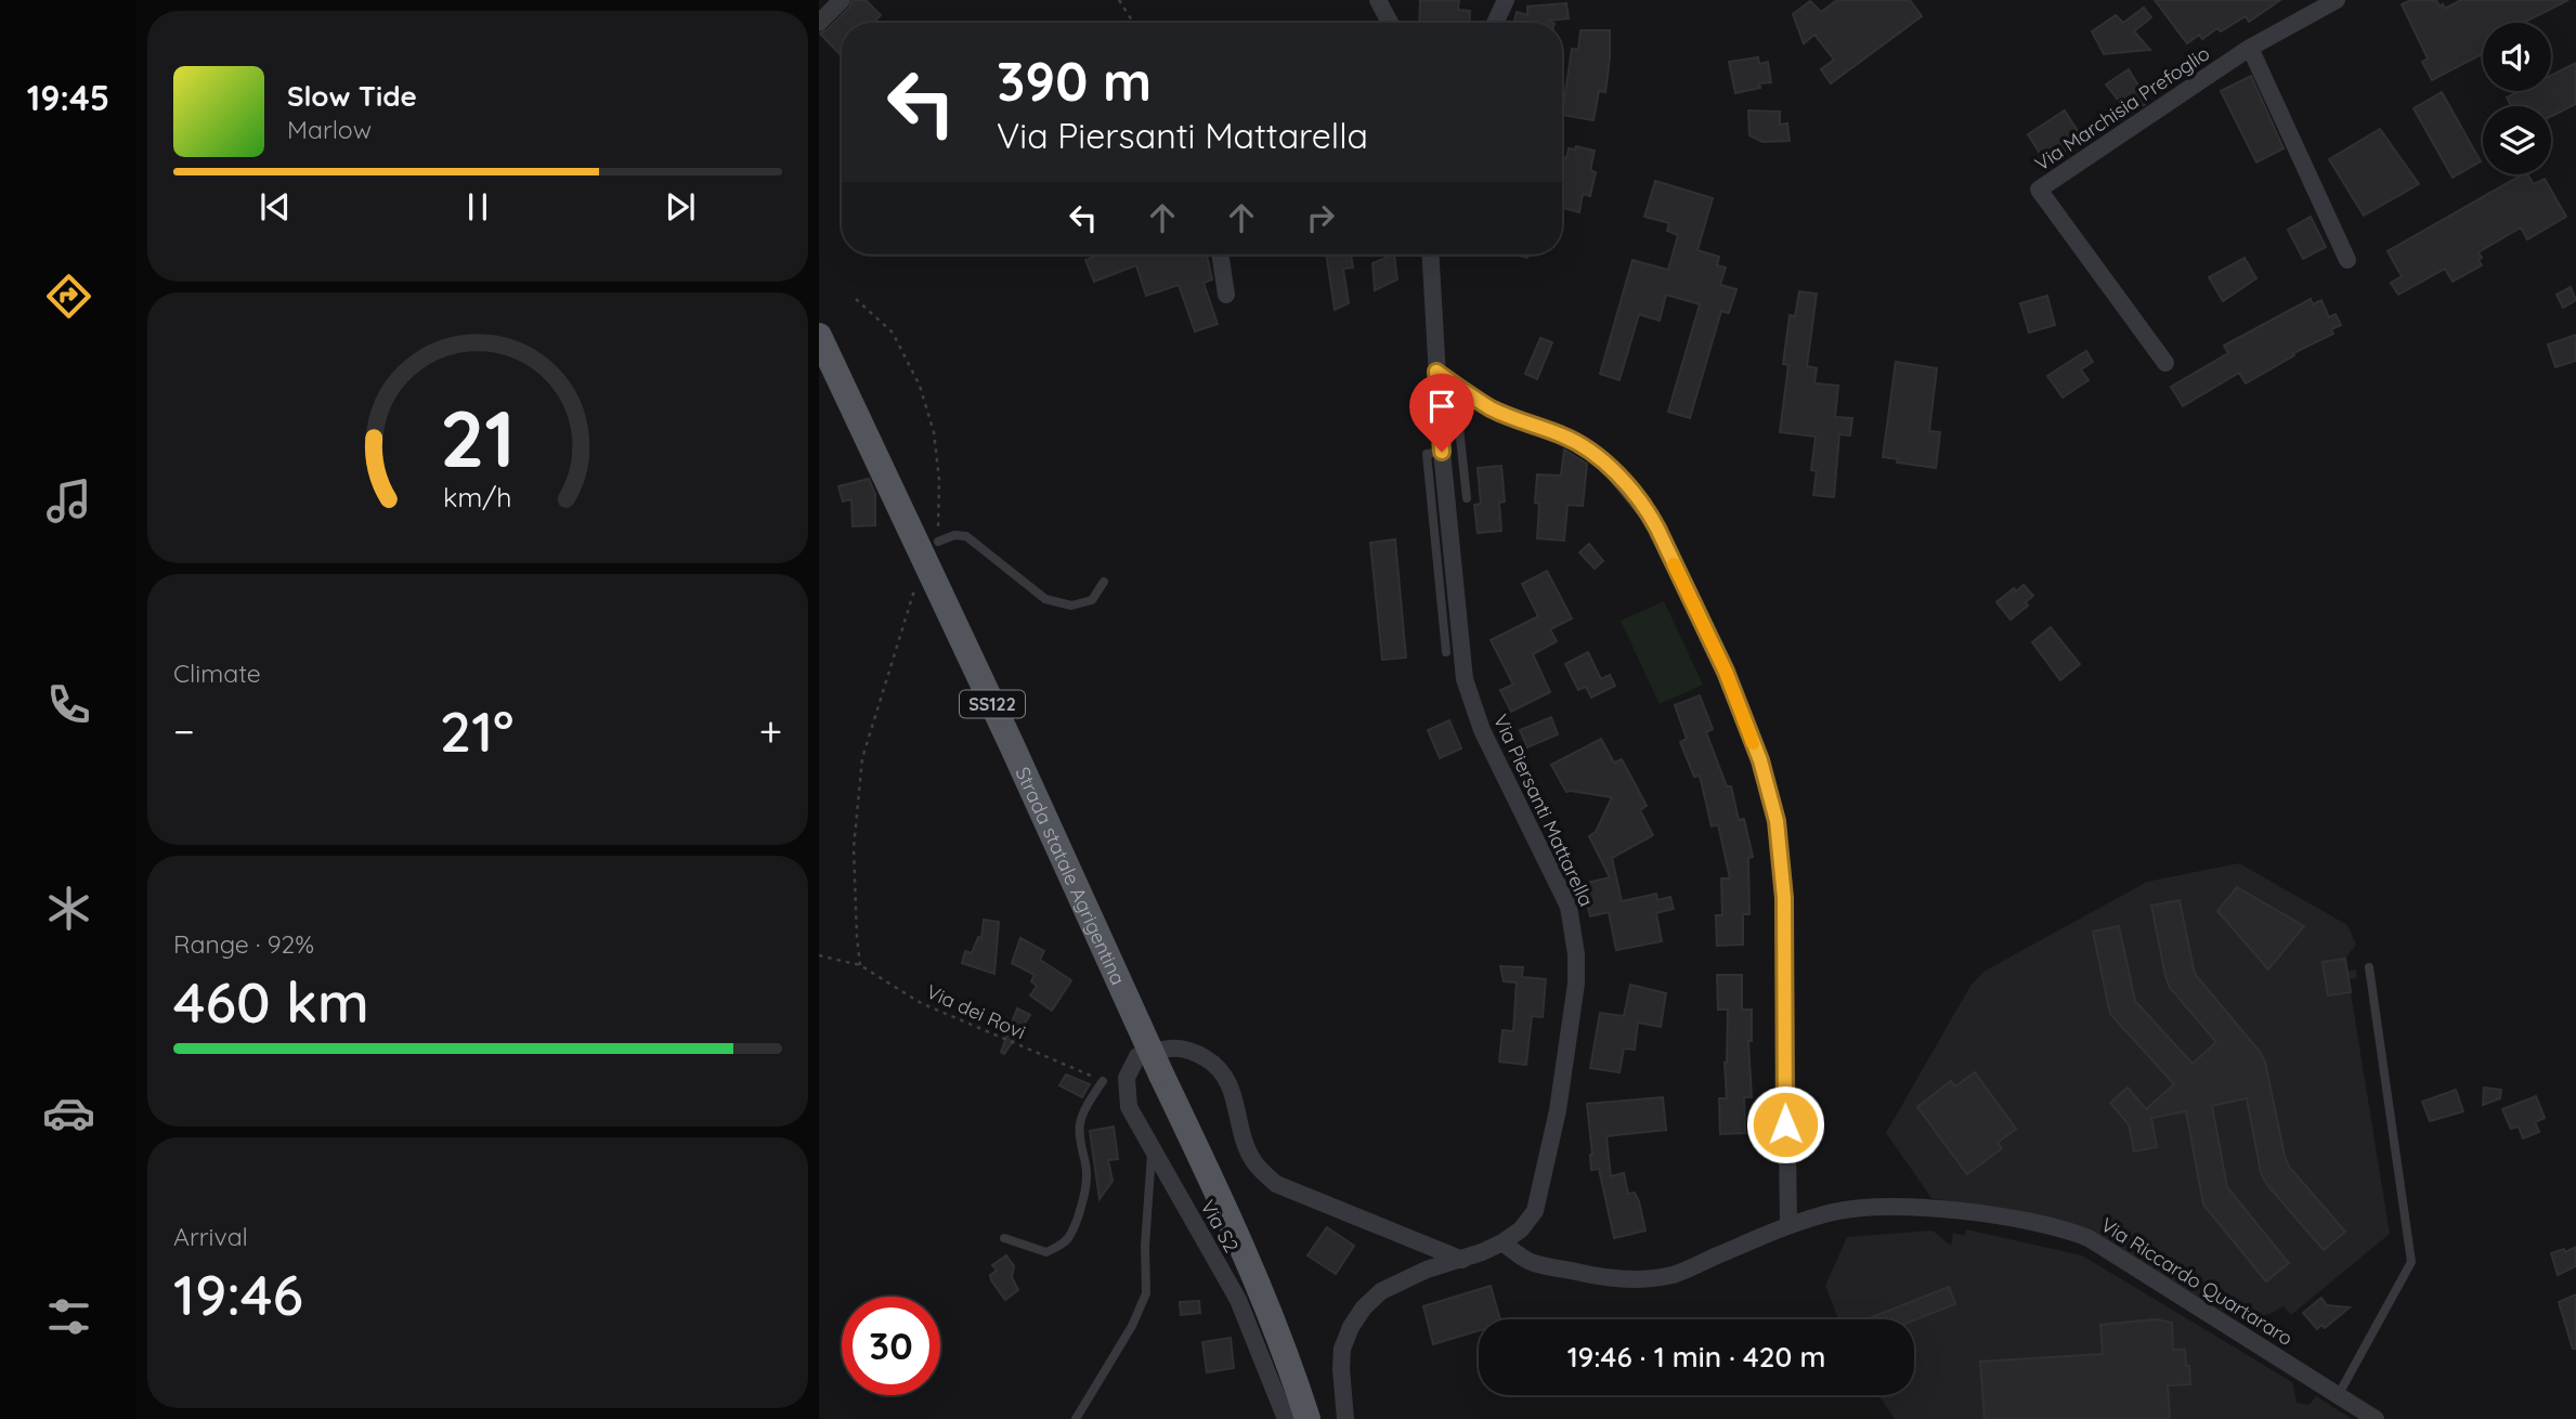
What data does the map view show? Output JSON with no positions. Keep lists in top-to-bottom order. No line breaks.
{"streets":{"main road":["SS122","Strada statale Agrigentina"],"street":["Via Marchisia Prefoglio","Via Piersanti Mattarella","Via S2","Via Riccardo Quartararo"],"path":["Via dei Rovi"]},"crossings":[["Via Piersanti Mattarella","Via S2"],["Via Piersanti Mattarella","Via Riccardo Quartararo"]],"page":{"tabs":"19:45","turn":["390 m","Via Piersanti Mattarella"],"song":["Slow Tide","Marlow"],"tile":["Climate",["Range · 92%","460 km"],["Arrival","19:46"]],"heat":["−","21°","+"],"limit":"30","trip":"19:46 · 1 min · 420 m","gauge":["21","km/h"]}}
